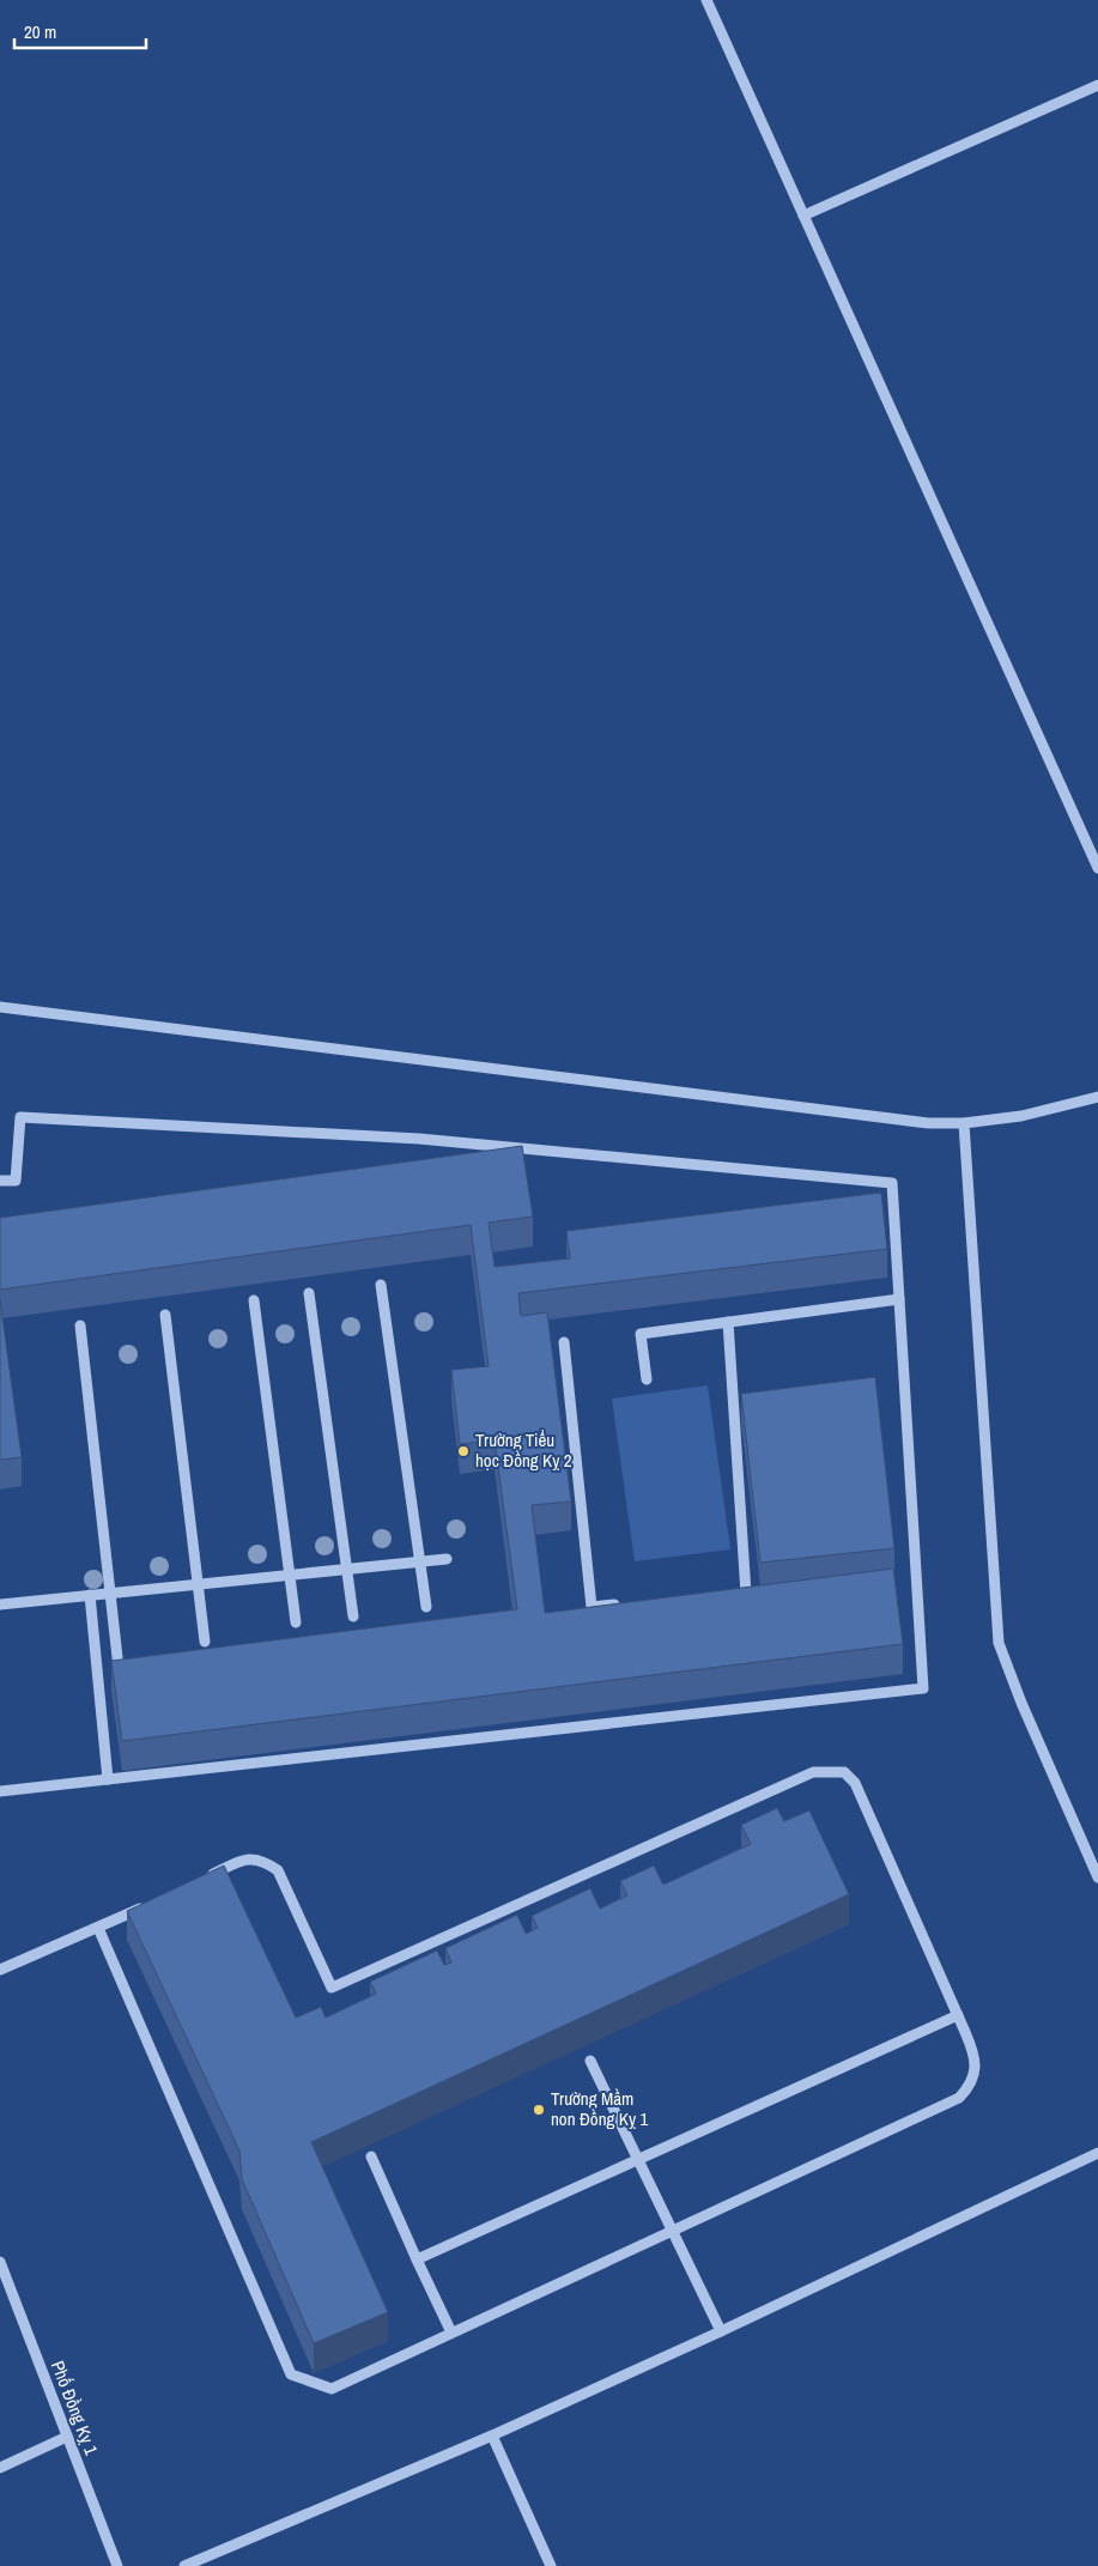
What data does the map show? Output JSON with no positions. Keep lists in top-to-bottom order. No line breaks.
{"streets":{"street":["Phố Đồng Kỵ 1"]},"places":["Trường Tiểu học Đồng Kỵ 2","Trường Mầm non Đồng Kỵ 1"],"scale_bar":"20 m"}
